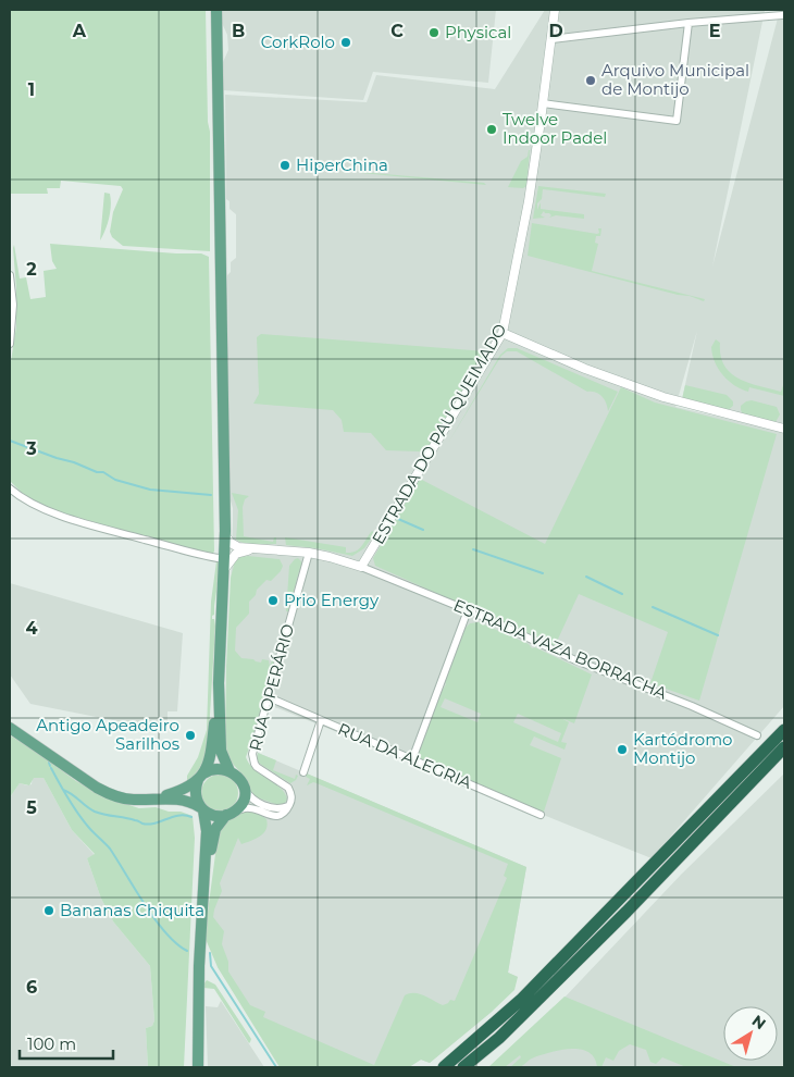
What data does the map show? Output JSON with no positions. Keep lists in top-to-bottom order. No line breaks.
{"streets":{"street":["ESTRADA DO PAU QUEIMADO","ESTRADA VAZA BORRACHA","RUA OPERÁRIO","RUA DA ALEGRIA"]},"crossings":[["ESTRADA DO PAU QUEIMADO","ESTRADA VAZA BORRACHA"],["RUA OPERÁRIO","RUA DA ALEGRIA"]],"places":["Physical","CorkRolo","Arquivo Municipal de Montijo","Twelve Indoor Padel","HiperChina","Prio Energy","Antigo Apeadeiro Sarilhos","Kartódromo Montijo","Bananas Chiquita"],"scale_bar":"100 m","north":"top right","grid":{"columns":["A","B","C","D","E"],"rows":["1","2","3","4","5","6"]}}
